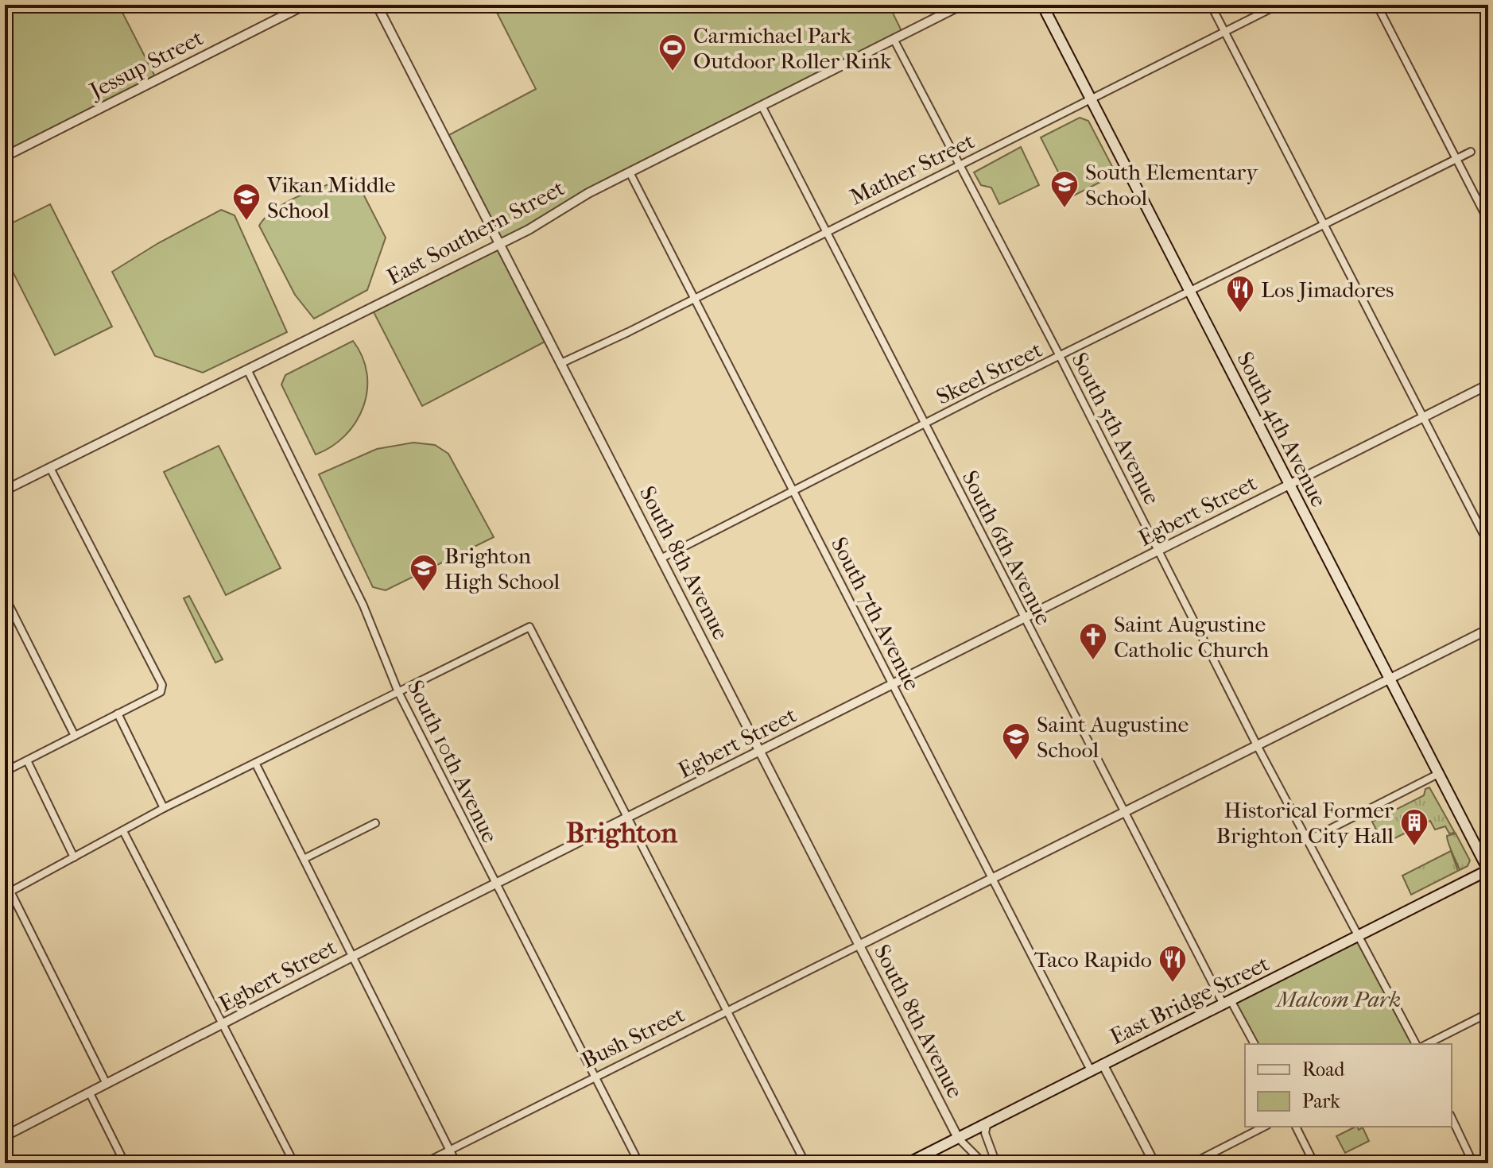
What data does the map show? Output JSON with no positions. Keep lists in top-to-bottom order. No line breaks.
{"streets":{"main road":["South 4th Avenue","East Bridge Street"],"street":["Jessup Street","Mather Street","East Southern Street","Skeel Street","South 5th Avenue","Egbert Street","South 6th Avenue","South 8th Avenue","South 7th Avenue","South 10th Avenue","Bush Street"]},"crossings":[["Mather Street","South 5th Avenue"],["Mather Street","South 4th Avenue"],["Mather Street","South 6th Avenue"],["Mather Street","South 8th Avenue"],["Mather Street","South 7th Avenue"],["East Southern Street","South 5th Avenue"],["East Southern Street","South 6th Avenue"],["East Southern Street","South 8th Avenue"],["East Southern Street","South 7th Avenue"],["East Southern Street","South 10th Avenue"],["Skeel Street","South 5th Avenue"],["Skeel Street","South 4th Avenue"],["Skeel Street","South 6th Avenue"],["Skeel Street","South 8th Avenue"],["Skeel Street","South 7th Avenue"],["South 5th Avenue","Egbert Street"],["South 5th Avenue","East Bridge Street"],["South 4th Avenue","Egbert Street"],["South 4th Avenue","East Bridge Street"],["Egbert Street","South 6th Avenue"],["Egbert Street","South 8th Avenue"],["Egbert Street","South 7th Avenue"],["Egbert Street","South 10th Avenue"],["South 6th Avenue","East Bridge Street"],["South 8th Avenue","East Bridge Street"],["South 8th Avenue","Bush Street"],["South 7th Avenue","East Bridge Street"],["South 10th Avenue","Bush Street"]],"districts":["Brighton"],"parks":["Malcom Park"],"places":{"sports":["Carmichael Park Outdoor Roller Rink"],"school or university":["South Elementary School","Vikan Middle School","Brighton High School","Saint Augustine School"],"restaurant":["Los Jimadores","Taco Rapido"],"church":["Saint Augustine Catholic Church"],"building":["Historical Former Brighton City Hall"]},"legend":["Road","Park"]}
